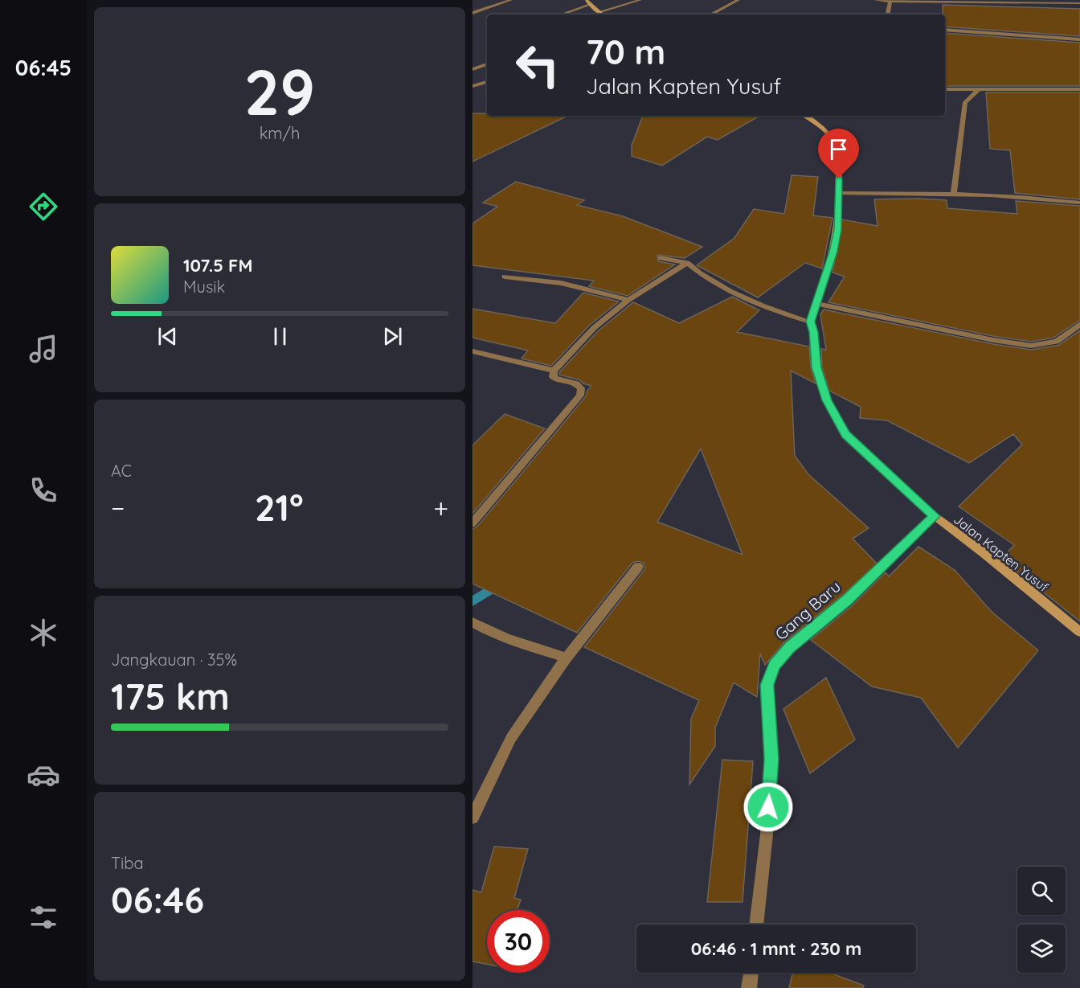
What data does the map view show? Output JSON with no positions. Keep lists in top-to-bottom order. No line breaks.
{"streets":{"main road":["Jalan Kapten Yusuf"],"street":["Gang Baru"]},"crossings":[["Jalan Kapten Yusuf","Gang Baru"]],"page":{"tabs":"06:45","tile":[["29","km/h"],"AC",["Jangkauan · 35%","175 km"],["Tiba","06:46"]],"turn":["70 m","Jalan Kapten Yusuf"],"song":["107.5 FM","Musik"],"heat":["−","21°","+"],"limit":"30","trip":"06:46 · 1 mnt · 230 m"}}
